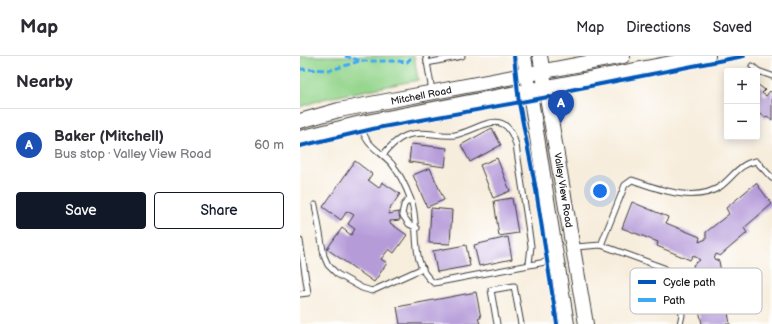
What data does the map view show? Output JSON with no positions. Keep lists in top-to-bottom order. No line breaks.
{"streets":{"main road":["Mitchell Road","Valley View Road"]},"crossings":[["Mitchell Road","Valley View Road"]],"legend":["Cycle path","Path"],"page":{"header":"Map","nav":["Map","Directions","Saved"],"heading":"Nearby","map_buttons":["+","−"],"pins":"A","list":[{"mark":"A","name":"Baker (Mitchell)","note":"Bus stop · Valley View Road","value":"60 m"}],"buttons":["Save","Share"]}}
